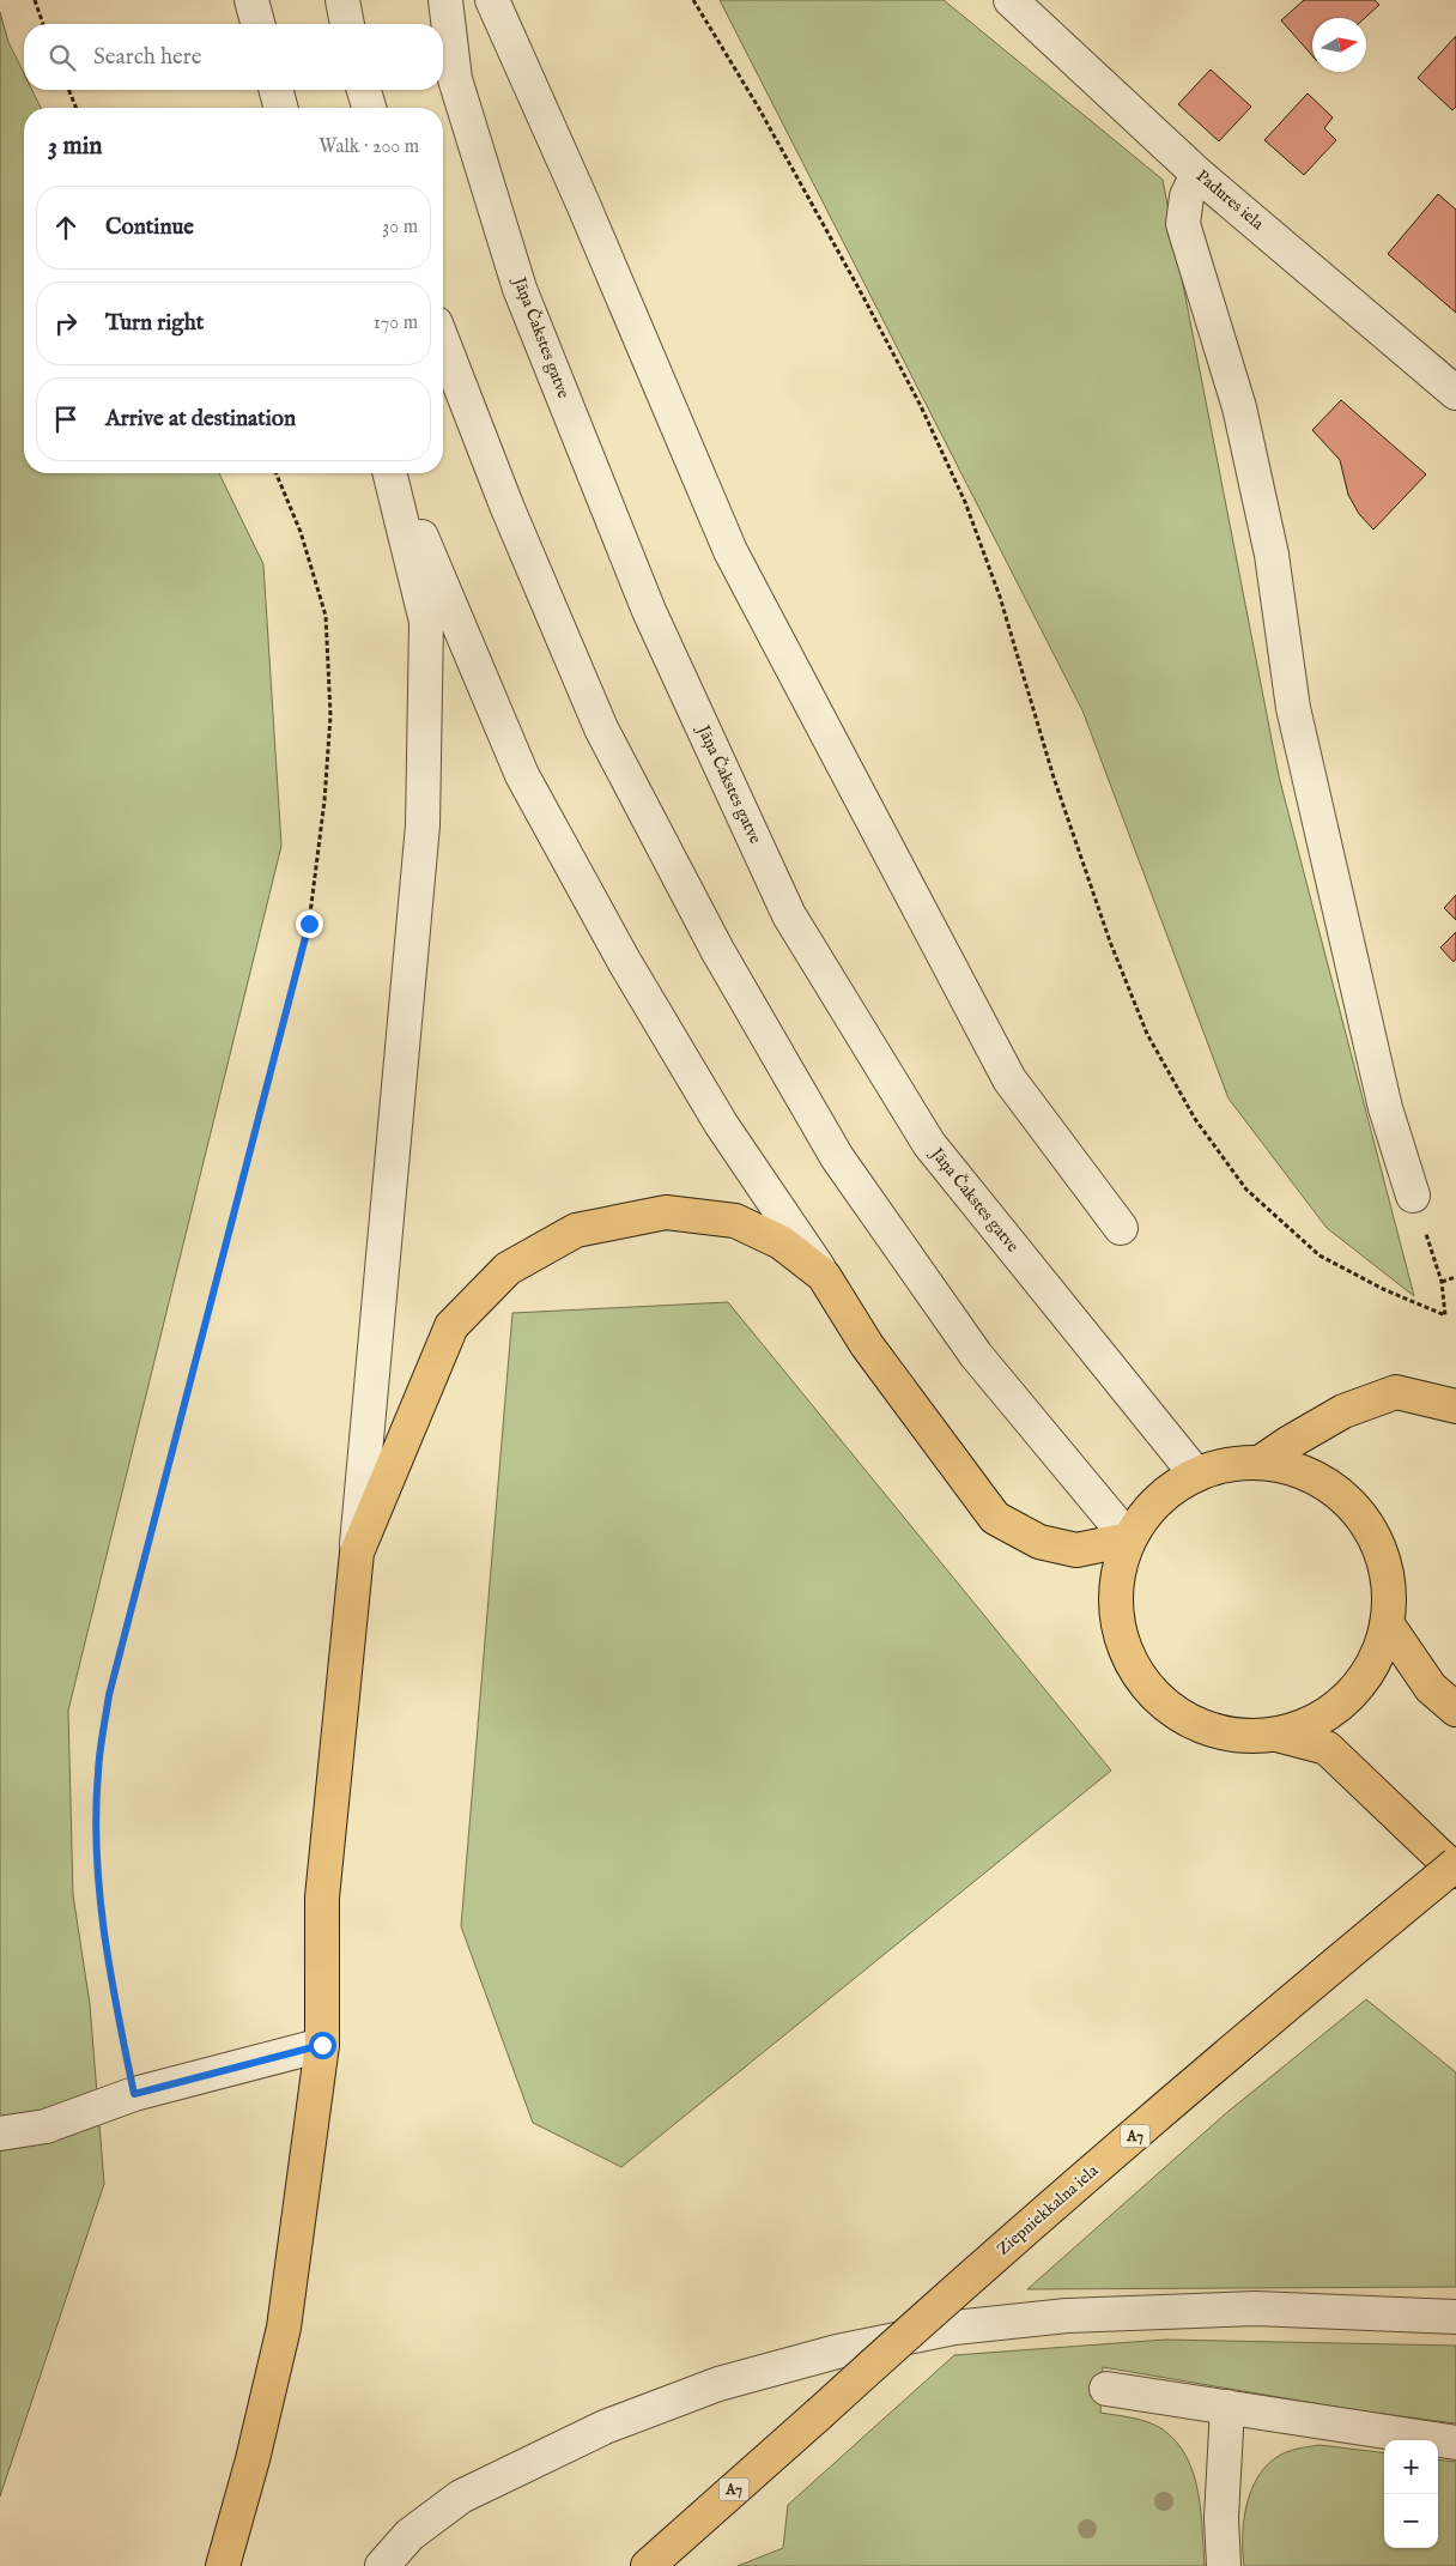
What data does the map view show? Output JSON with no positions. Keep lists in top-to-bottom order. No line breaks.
{"streets":{"highway":["A7","Ziepniekkalna iela"],"street":["Padures iela","Jāņa Čakstes gatve"]},"north":"right","page":{"search":"Search here","heading":["3 min","Walk · 200 m"],"list":[["Continue","30 m"],["Turn right","170 m"],"Arrive at destination"],"map_buttons":["+","−"]}}
